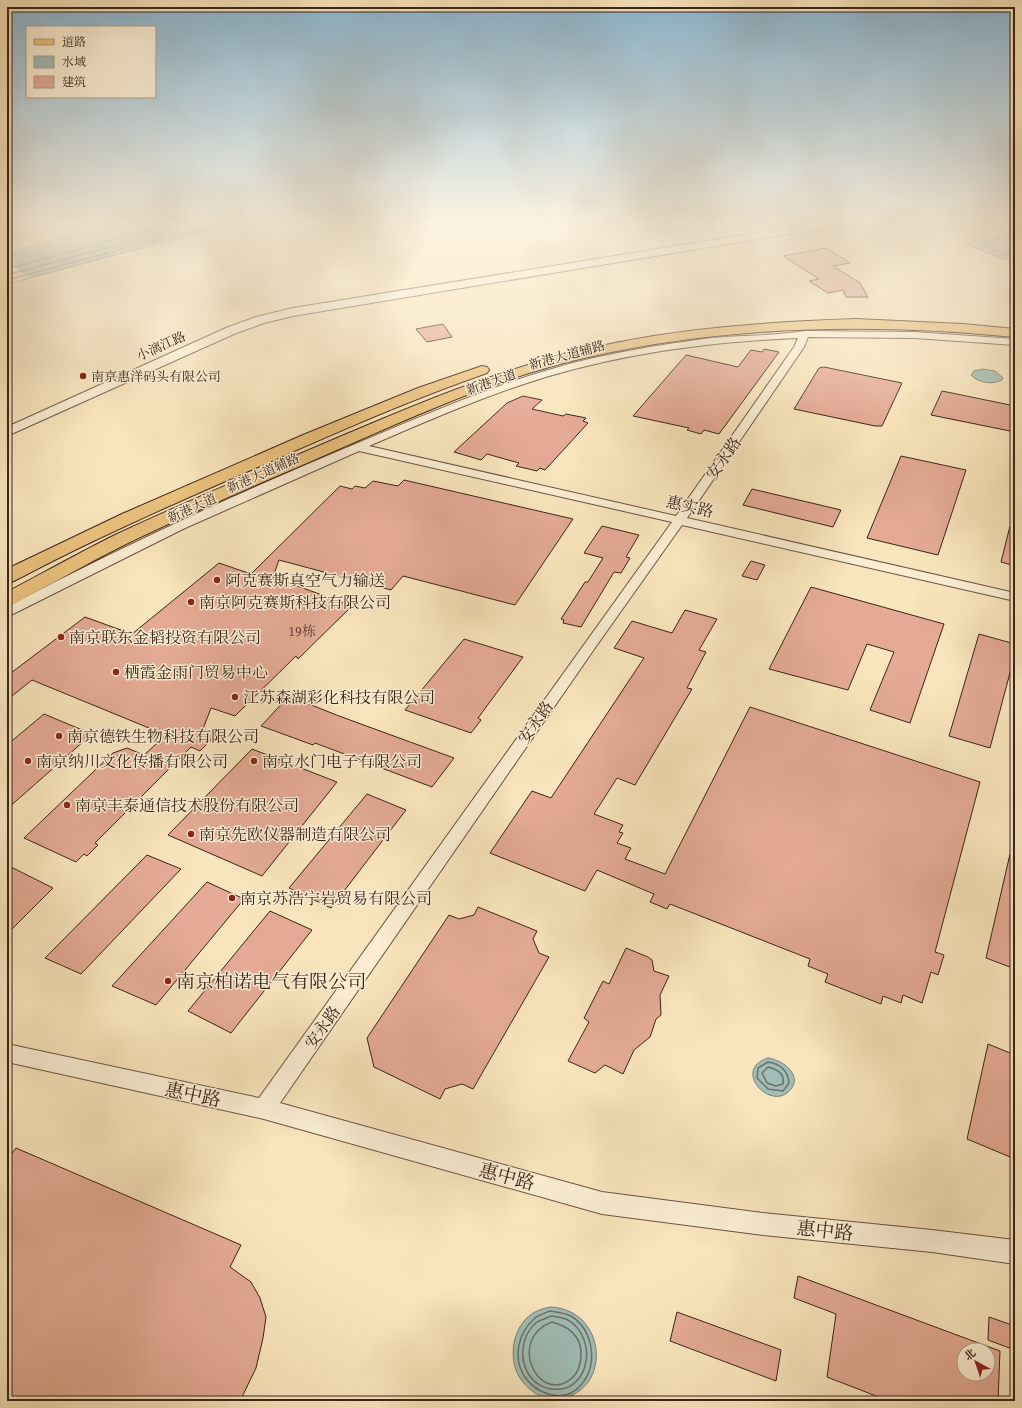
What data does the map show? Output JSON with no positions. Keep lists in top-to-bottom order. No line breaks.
{"streets":{"main road":["新港大道"],"street":["小漓江路","新港大道辅路","安永路","惠实路","惠中路"]},"crossings":[["新港大道辅路","安永路"],["新港大道辅路","惠实路"],["安永路","惠实路"],["安永路","惠中路"]],"places":["南京惠洋码头有限公司","阿克赛斯真空气力输送","南京阿克赛斯科技有限公司","南京联东金韬投资有限公司","栖霞金雨门贸易中心","江苏森湖彩化科技有限公司","南京德铁生物科技有限公司","南京纳川文化传播有限公司","南京水门电子有限公司","南京丰泰通信技术股份有限公司","南京先欧仪器制造有限公司","南京苏浩宁岩贸易有限公司","南京柏诺电气有限公司"],"house_numbers":["19栋"],"legend":["道路","水域","建筑"],"north":"top left"}
